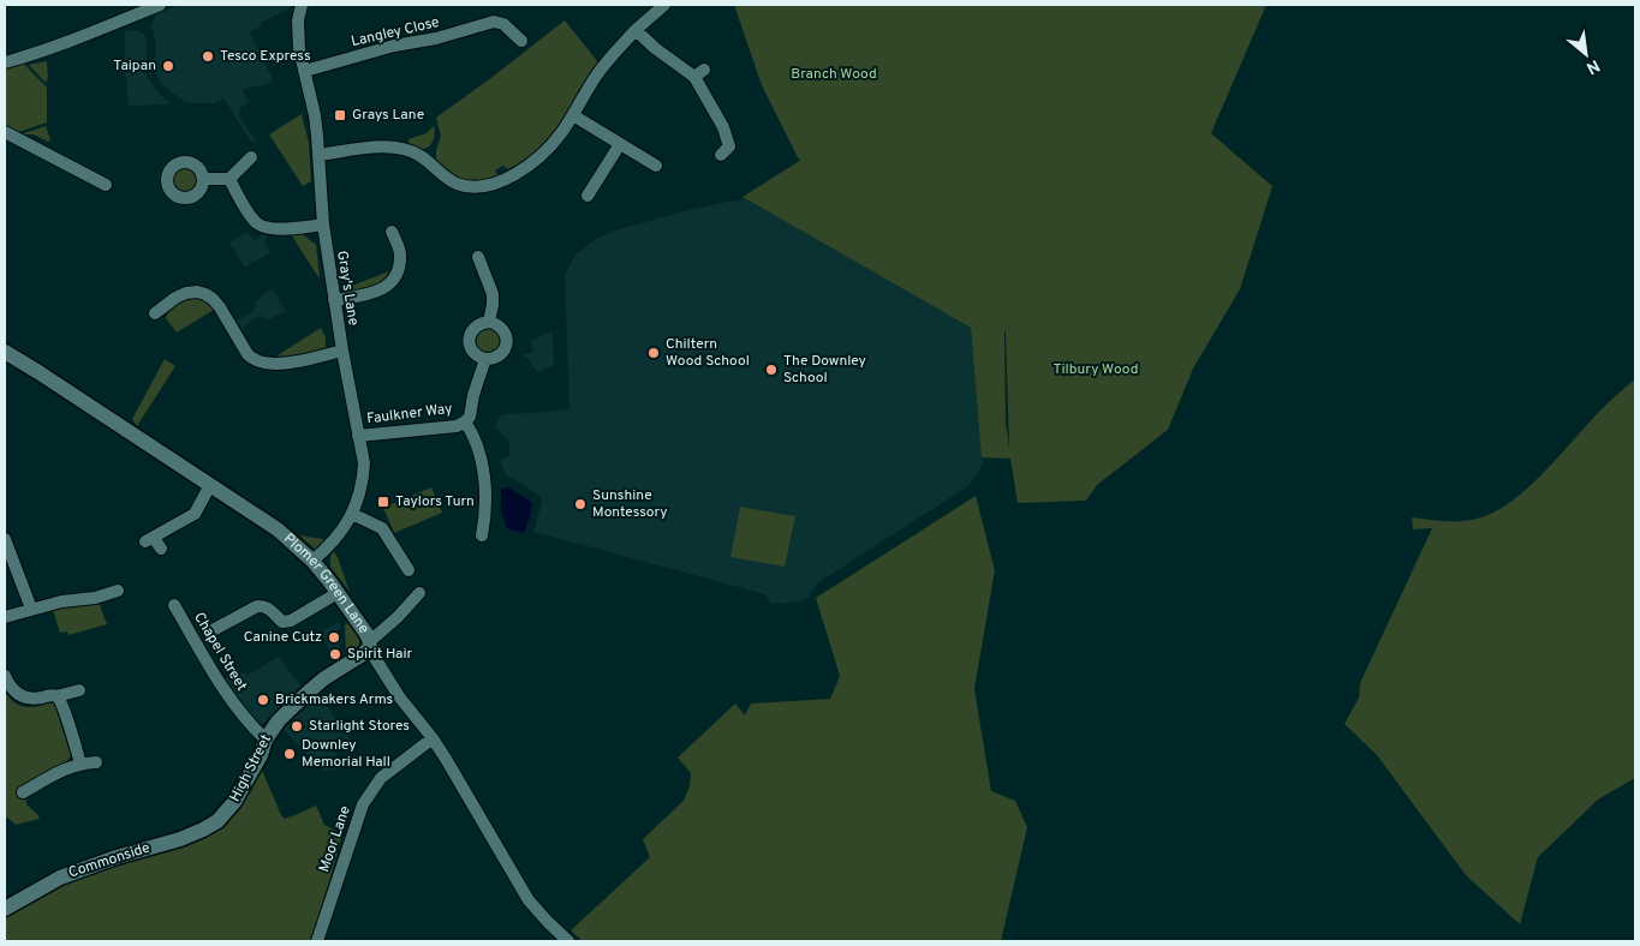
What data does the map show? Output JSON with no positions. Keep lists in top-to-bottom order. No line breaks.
{"streets":{"street":["Langley Close","Gray's Lane","Faulkner Way","Plomer Green Lane","Chapel Street","High Street","Moor Lane","Commonside"]},"crossings":[["Langley Close","Gray's Lane"],["Gray's Lane","Faulkner Way"],["Gray's Lane","Plomer Green Lane"],["Plomer Green Lane","High Street"],["Plomer Green Lane","Moor Lane"],["Chapel Street","High Street"],["High Street","Commonside"]],"parks":["Branch Wood","Tilbury Wood"],"places":{"other":["Tesco Express","Taipan","Chiltern Wood School","The Downley School","Sunshine Montessory","Canine Cutz","Spirit Hair","Brickmakers Arms","Starlight Stores","Downley Memorial Hall"],"transit":["Grays Lane","Taylors Turn"]},"north":"bottom right"}
